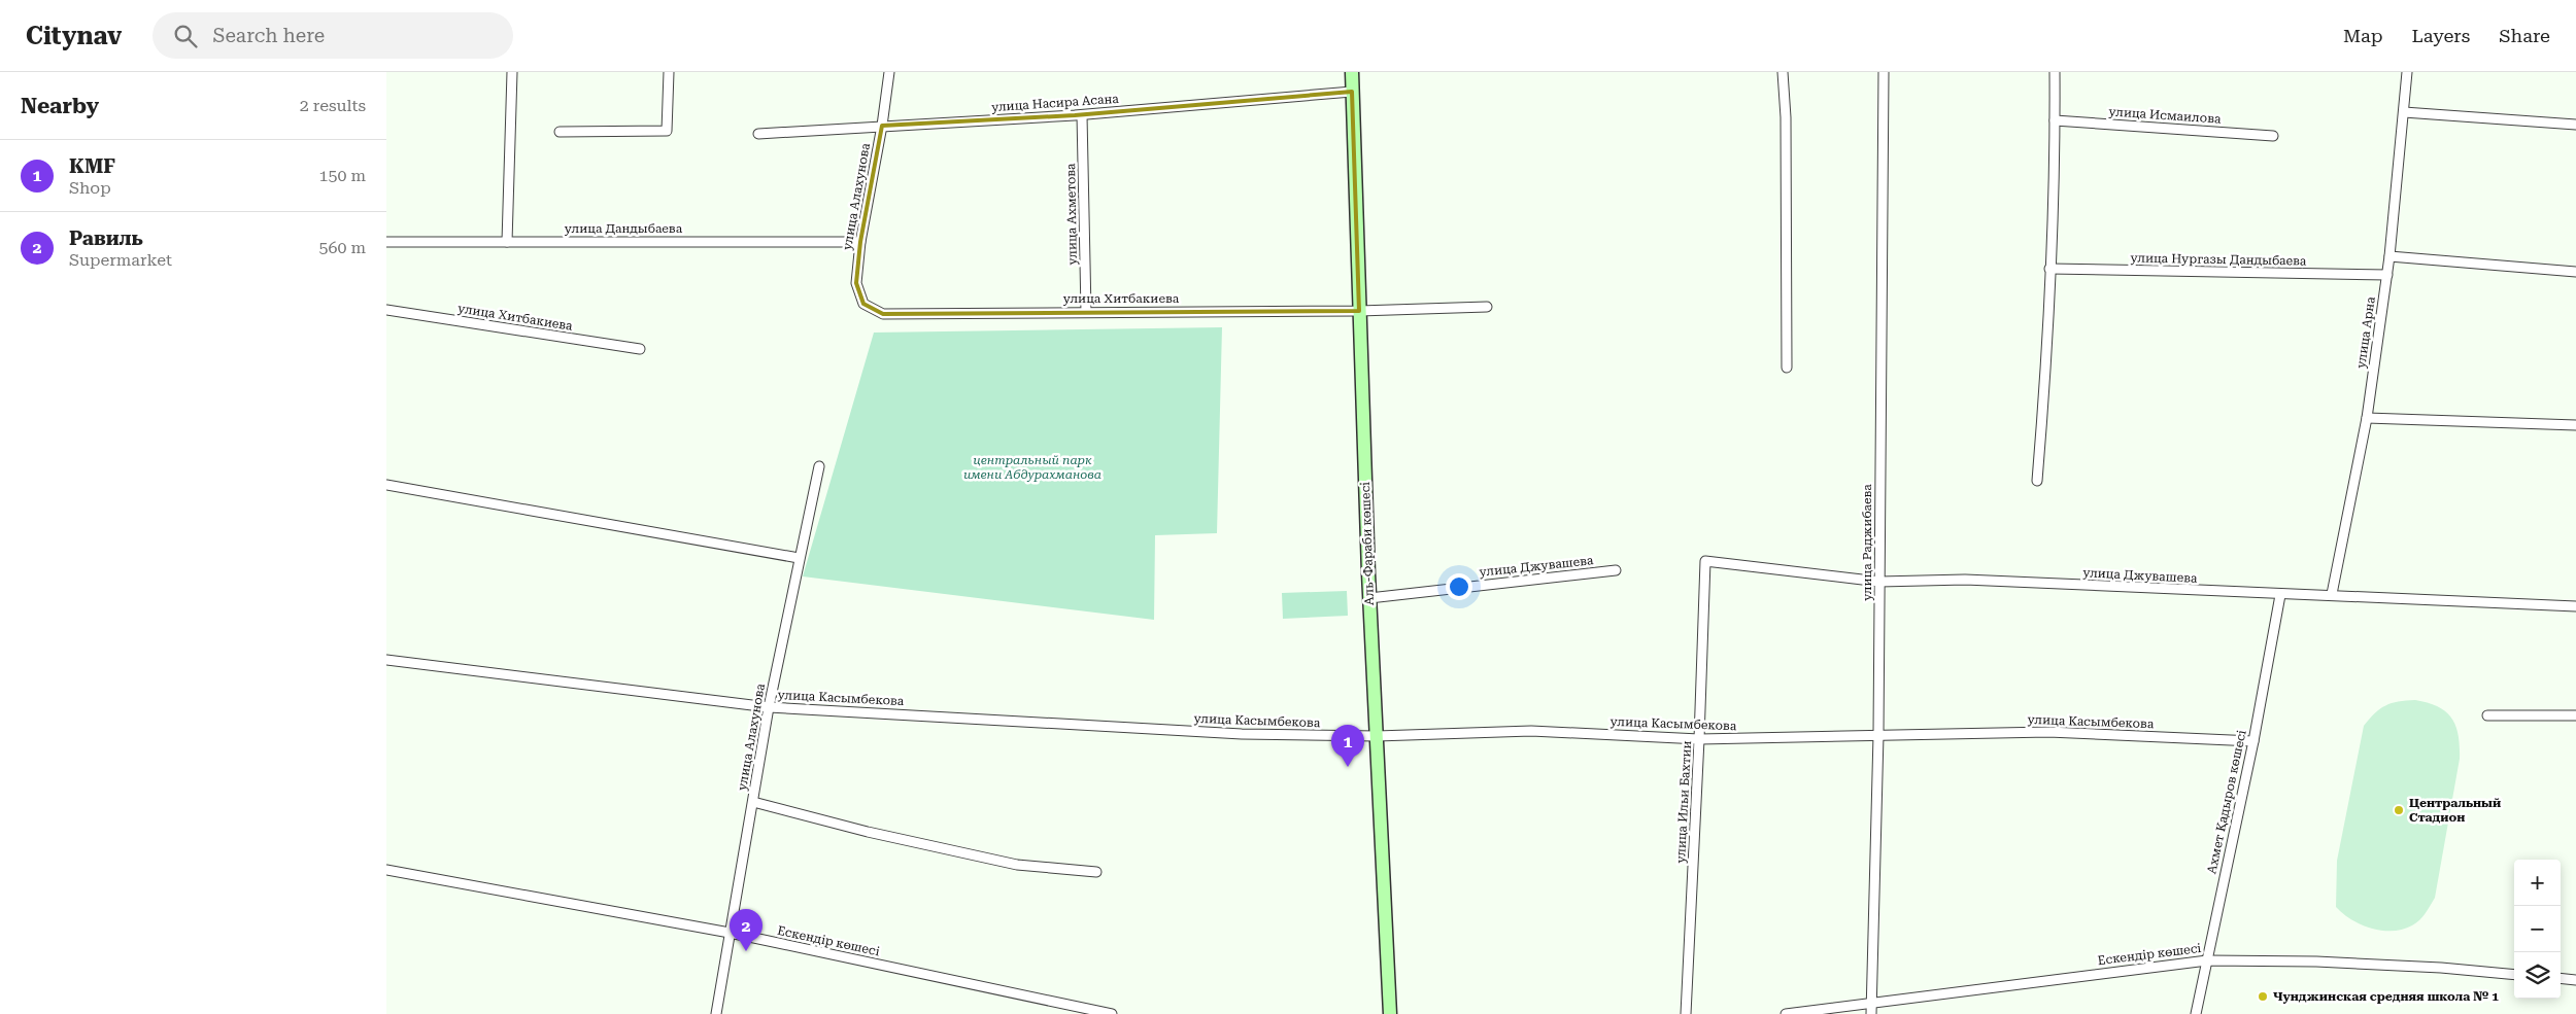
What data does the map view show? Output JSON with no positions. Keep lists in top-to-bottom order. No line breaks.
{"streets":{"main road":["Аль-Фараби көшесі"],"street":["улица Насира Асана","улица Исмаилова","улица Алахунова","улица Ахметова","улица Дандыбаева","улица Нургазы Дандыбаева","улица Хитбакиева","улица Арна","улица Раджибаева","улица Джувашева","улица Касымбекова","улица Ильи Бахтии","Ахмет Қадыров көшесі","Ескендір көшесі"]},"crossings":[["улица Насира Асана","улица Алахунова"],["улица Насира Асана","улица Ахметова"],["улица Насира Асана","Аль-Фараби көшесі"],["улица Алахунова","улица Дандыбаева"],["улица Алахунова","улица Хитбакиева"],["улица Алахунова","улица Касымбекова"],["улица Алахунова","Ескендір көшесі"],["улица Ахметова","улица Хитбакиева"],["улица Нургазы Дандыбаева","улица Арна"],["улица Хитбакиева","Аль-Фараби көшесі"],["улица Арна","улица Джувашева"],["улица Раджибаева","улица Джувашева"],["улица Раджибаева","улица Касымбекова"],["улица Раджибаева","Ескендір көшесі"],["Аль-Фараби көшесі","улица Джувашева"],["Аль-Фараби көшесі","улица Касымбекова"],["улица Джувашева","улица Ильи Бахтии"],["улица Джувашева","Ахмет Қадыров көшесі"],["улица Касымбекова","улица Ильи Бахтии"],["улица Касымбекова","Ахмет Қадыров көшесі"],["Ахмет Қадыров көшесі","Ескендір көшесі"]],"parks":["центральный парк имени Абдурахманова"],"places":["Центральный Стадион","Чунджинская средняя школа № 1"],"page":{"header":"Citynav","search":"Search here","nav":["Map","Layers","Share"],"heading":["Nearby","2 results"],"list":[{"mark":"1","name":"KMF","note":"Shop","value":"150 m"},{"mark":"2","name":"Равиль","note":"Supermarket","value":"560 m"}],"pins":["1","2"],"map_buttons":["+","−"]}}
